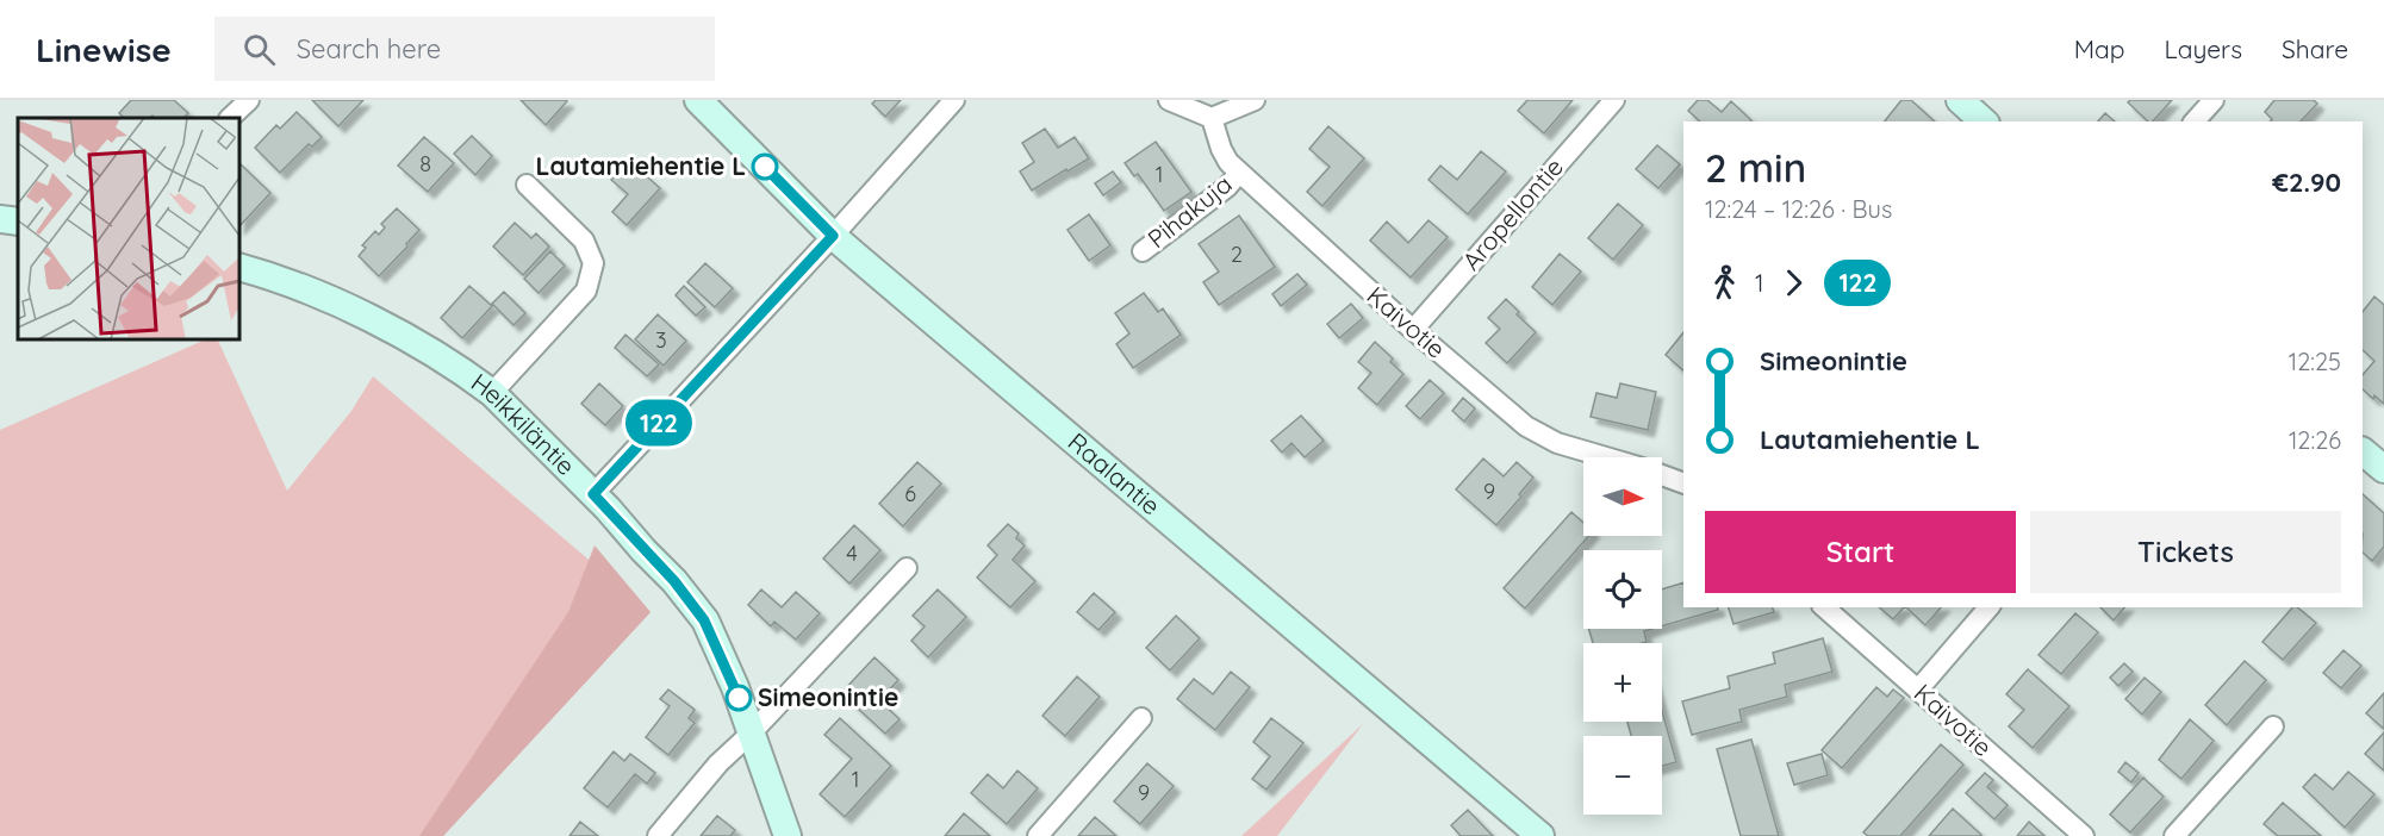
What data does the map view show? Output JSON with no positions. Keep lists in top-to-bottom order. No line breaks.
{"streets":{"street":["Pihakuja","Aropellontie","Kaivotie","Heikkiläntie","Raalantie"]},"crossings":[["Pihakuja","Kaivotie"],["Aropellontie","Kaivotie"]],"places":["Lautamiehentie L","Simeonintie"],"lines":["bus line 122"],"house_numbers":["8","1","2","3","9","6","4","1","9"],"north":"right","page":{"header":"Linewise","search":"Search here","nav":["Map","Layers","Share"],"on_map":"122","heading":["2 min","12:24 – 12:26 · Bus","€2.90"],"legs":["1","122"],"list":[{"name":"Simeonintie","value":"12:25"},{"name":"Lautamiehentie L","value":"12:26"}],"map_buttons":["+","−"],"buttons":["Start","Tickets"]}}
